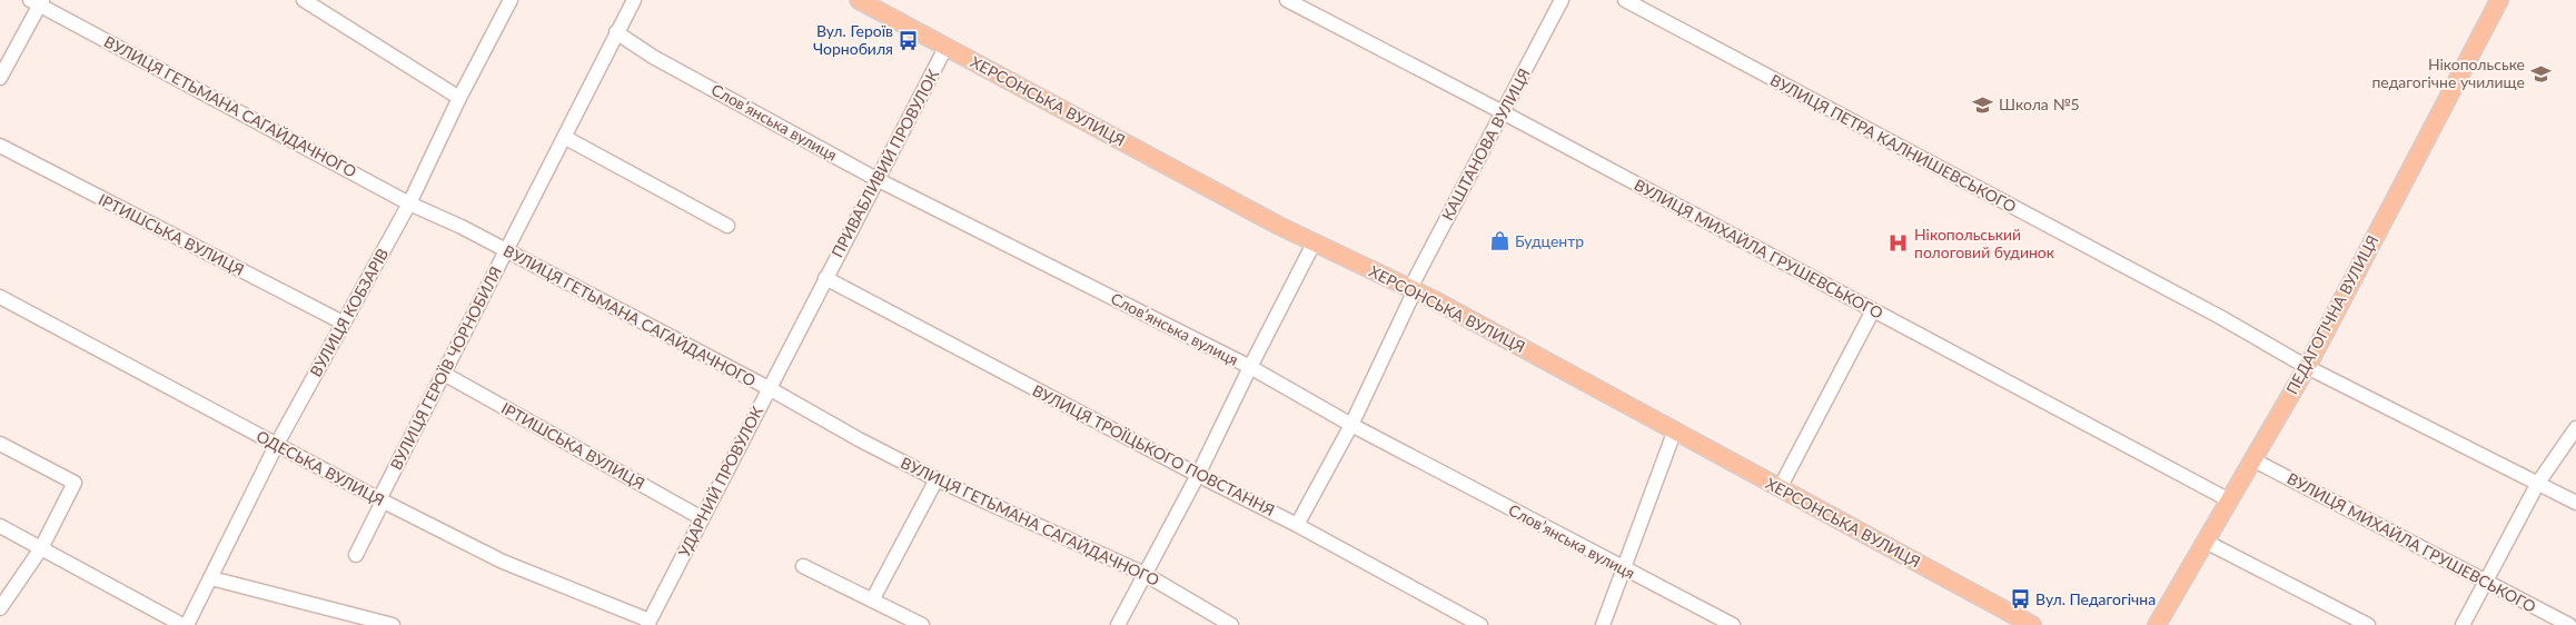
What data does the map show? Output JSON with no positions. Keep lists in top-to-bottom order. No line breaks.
{"streets":{"main road":["ХЕРСОНСЬКА ВУЛИЦЯ","ПЕДАГОГІЧНА ВУЛИЦЯ"],"street":["ВУЛИЦЯ ГЕТЬМАНА САГАЙДАЧНОГО","Словʼянська вулиця","ВУЛИЦЯ ПЕТРА КАЛНИШЕВСЬКОГО","КАШТАНОВА ВУЛИЦЯ","ПРИВАБЛИВИЙ ПРОВУЛОК","ІРТИШСЬКА ВУЛИЦЯ","ВУЛИЦЯ МИХАЙЛА ГРУШЕВСЬКОГО","ВУЛИЦЯ КОБЗАРІВ","ВУЛИЦЯ ГЕРОЇВ ЧОРНОБИЛЯ","ВУЛИЦЯ ТРОЇЦЬКОГО ПОВСТАННЯ","ОДЕСЬКА ВУЛИЦЯ","УДАРНИЙ ПРОВУЛОК"]},"crossings":[["ХЕРСОНСЬКА ВУЛИЦЯ","КАШТАНОВА ВУЛИЦЯ"],["ХЕРСОНСЬКА ВУЛИЦЯ","ПРИВАБЛИВИЙ ПРОВУЛОК"],["ВУЛИЦЯ ГЕТЬМАНА САГАЙДАЧНОГО","ВУЛИЦЯ КОБЗАРІВ"],["ВУЛИЦЯ ГЕТЬМАНА САГАЙДАЧНОГО","ВУЛИЦЯ ГЕРОЇВ ЧОРНОБИЛЯ"],["ВУЛИЦЯ ГЕТЬМАНА САГАЙДАЧНОГО","УДАРНИЙ ПРОВУЛОК"],["Словʼянська вулиця","КАШТАНОВА ВУЛИЦЯ"],["Словʼянська вулиця","ПРИВАБЛИВИЙ ПРОВУЛОК"],["Словʼянська вулиця","ВУЛИЦЯ ГЕРОЇВ ЧОРНОБИЛЯ"],["ВУЛИЦЯ ПЕТРА КАЛНИШЕВСЬКОГО","ПЕДАГОГІЧНА ВУЛИЦЯ"],["КАШТАНОВА ВУЛИЦЯ","ВУЛИЦЯ МИХАЙЛА ГРУШЕВСЬКОГО"],["КАШТАНОВА ВУЛИЦЯ","ВУЛИЦЯ ТРОЇЦЬКОГО ПОВСТАННЯ"],["ПРИВАБЛИВИЙ ПРОВУЛОК","ВУЛИЦЯ ТРОЇЦЬКОГО ПОВСТАННЯ"],["ПРИВАБЛИВИЙ ПРОВУЛОК","УДАРНИЙ ПРОВУЛОК"],["ІРТИШСЬКА ВУЛИЦЯ","ВУЛИЦЯ КОБЗАРІВ"],["ІРТИШСЬКА ВУЛИЦЯ","ВУЛИЦЯ ГЕРОЇВ ЧОРНОБИЛЯ"],["ІРТИШСЬКА ВУЛИЦЯ","УДАРНИЙ ПРОВУЛОК"],["ВУЛИЦЯ МИХАЙЛА ГРУШЕВСЬКОГО","ПЕДАГОГІЧНА ВУЛИЦЯ"],["ВУЛИЦЯ КОБЗАРІВ","ОДЕСЬКА ВУЛИЦЯ"],["ВУЛИЦЯ ГЕРОЇВ ЧОРНОБИЛЯ","ОДЕСЬКА ВУЛИЦЯ"],["ВУЛИЦЯ ТРОЇЦЬКОГО ПОВСТАННЯ","УДАРНИЙ ПРОВУЛОК"],["ОДЕСЬКА ВУЛИЦЯ","УДАРНИЙ ПРОВУЛОК"]],"places":{"bus stop":["Вул. Героїв Чорнобиля","Вул. Педагогічна"],"school or university":["Нікопольське педагогічне училище","Школа №5"],"shop":["Будцентр"],"hospital":["Нікопольський пологовий будинок"]}}
